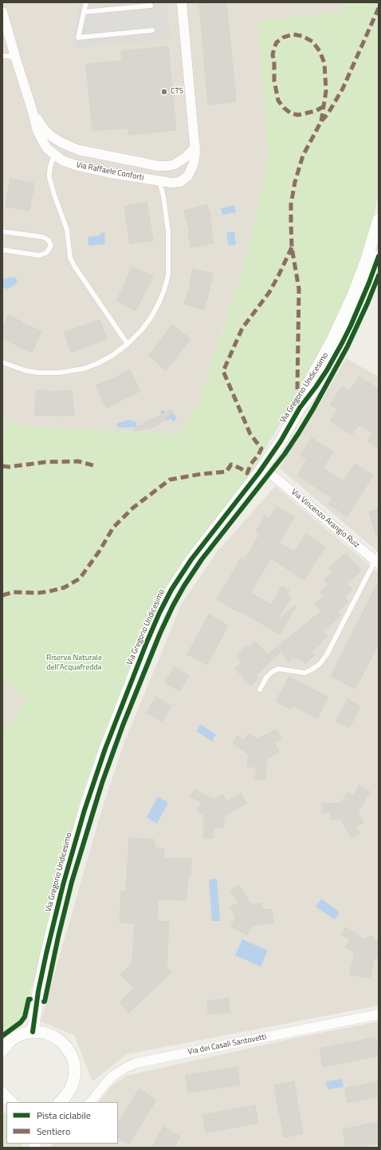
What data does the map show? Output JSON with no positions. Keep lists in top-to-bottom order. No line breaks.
{"streets":{"street":["Via Raffaele Conforti","Via Gregorio Undicesimo","Via Vincenzo Arangio Ruiz","Via dei Casali Santovetti"]},"parks":["Riserva Naturale dell'Acquafredda"],"places":["CTS"],"legend":["Pista ciclabile","Sentiero"]}
